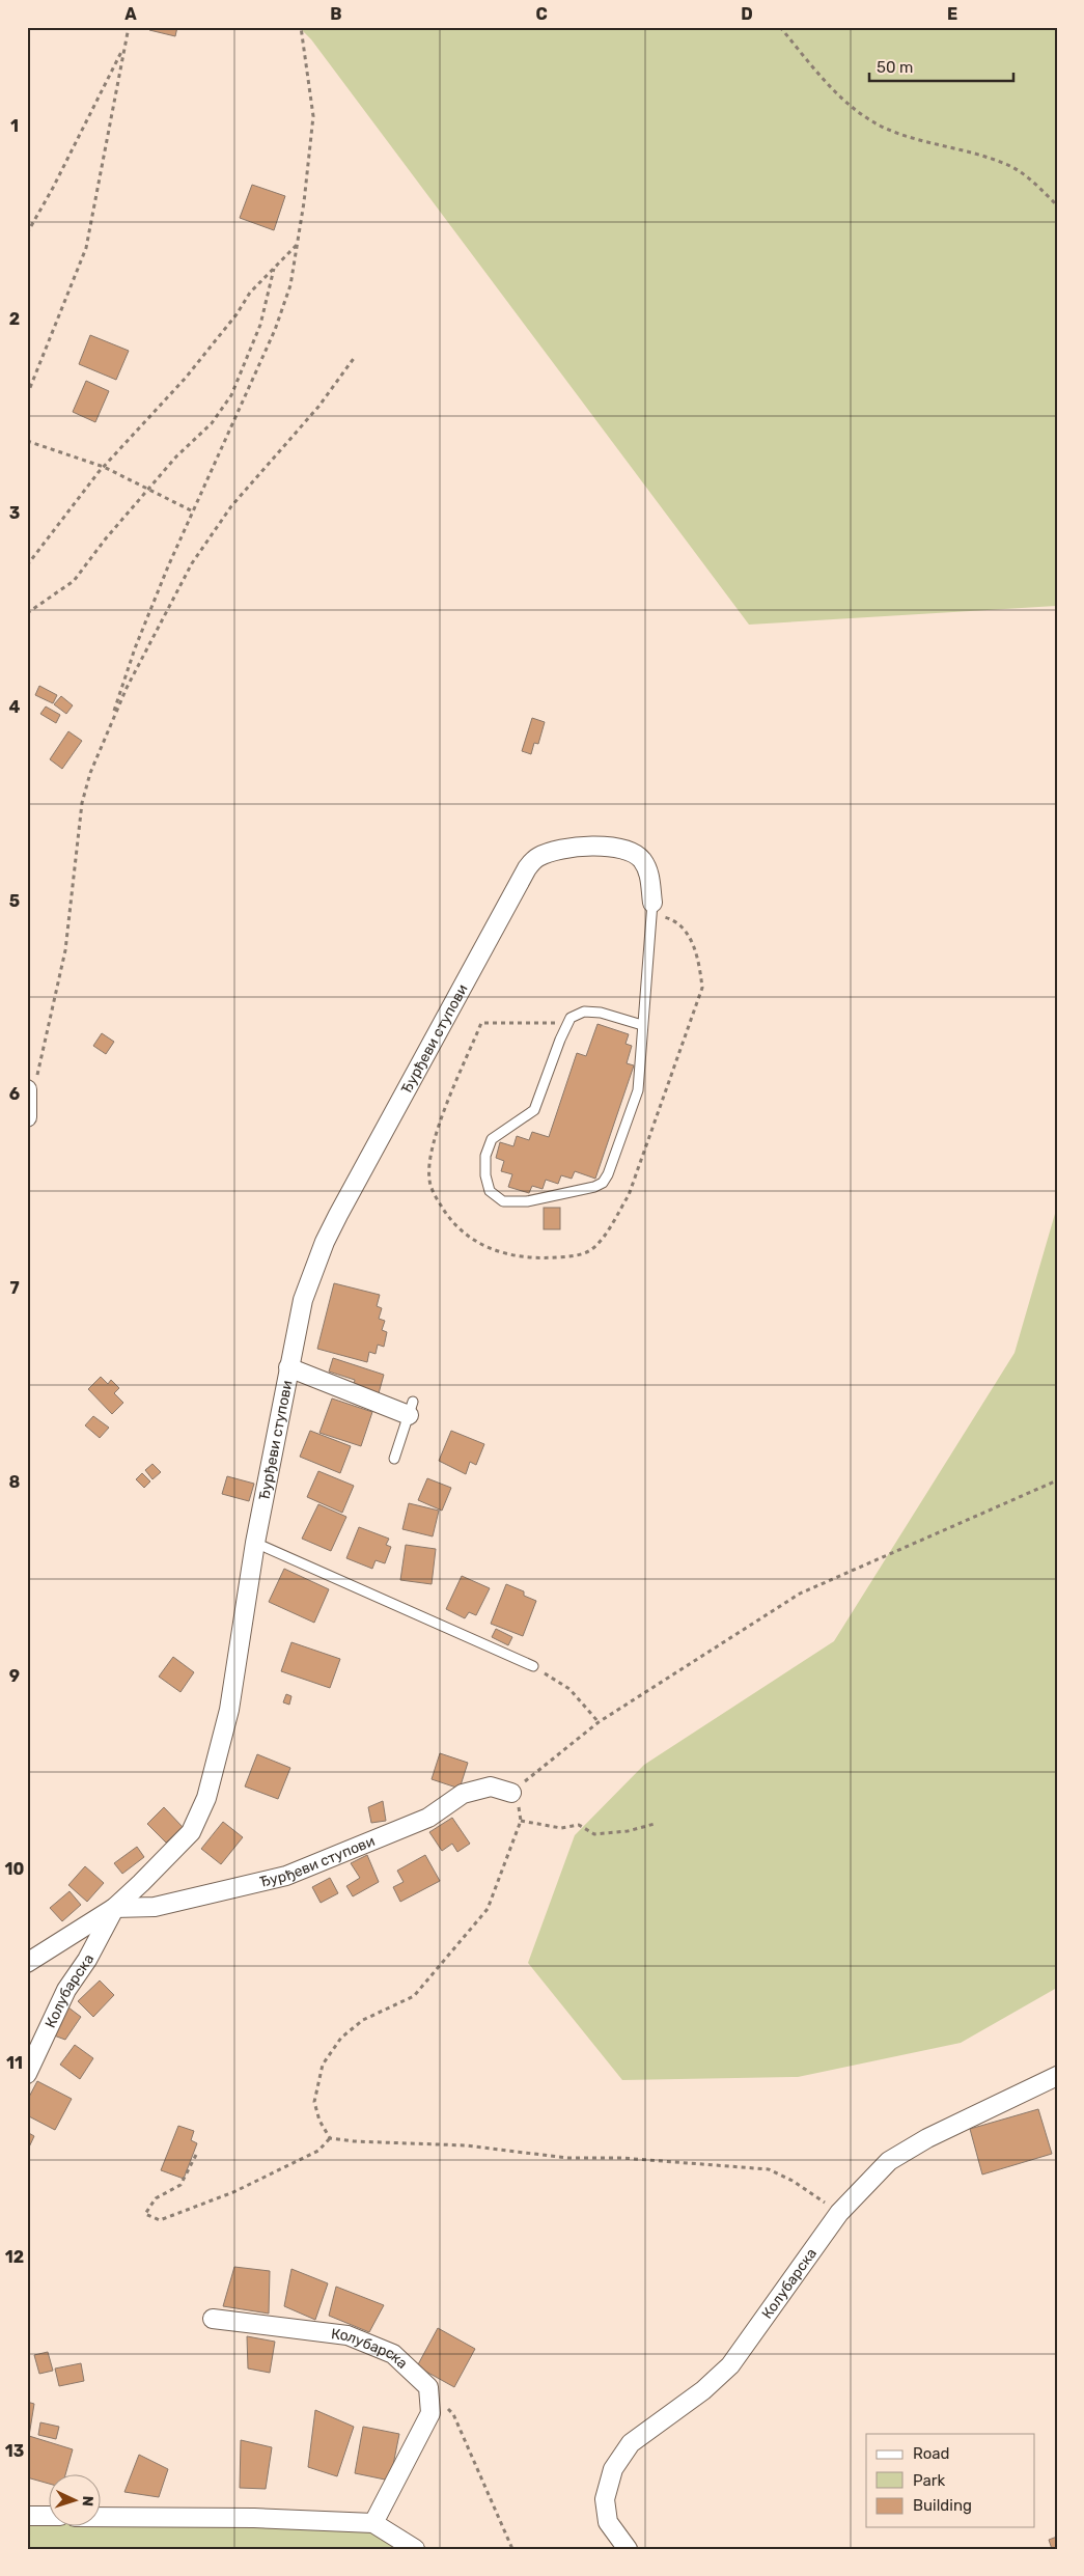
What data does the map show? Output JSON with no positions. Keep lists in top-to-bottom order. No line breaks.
{"streets":{"street":["Ђурђеви ступови","Колубарска"]},"crossings":[["Ђурђеви ступови","Колубарска"]],"legend":["Road","Park","Building"],"scale_bar":"50 m","north":"right","grid":{"columns":["A","B","C","D","E"],"rows":["1","2","3","4","5","6","7","8","9","10","11","12","13"]}}
